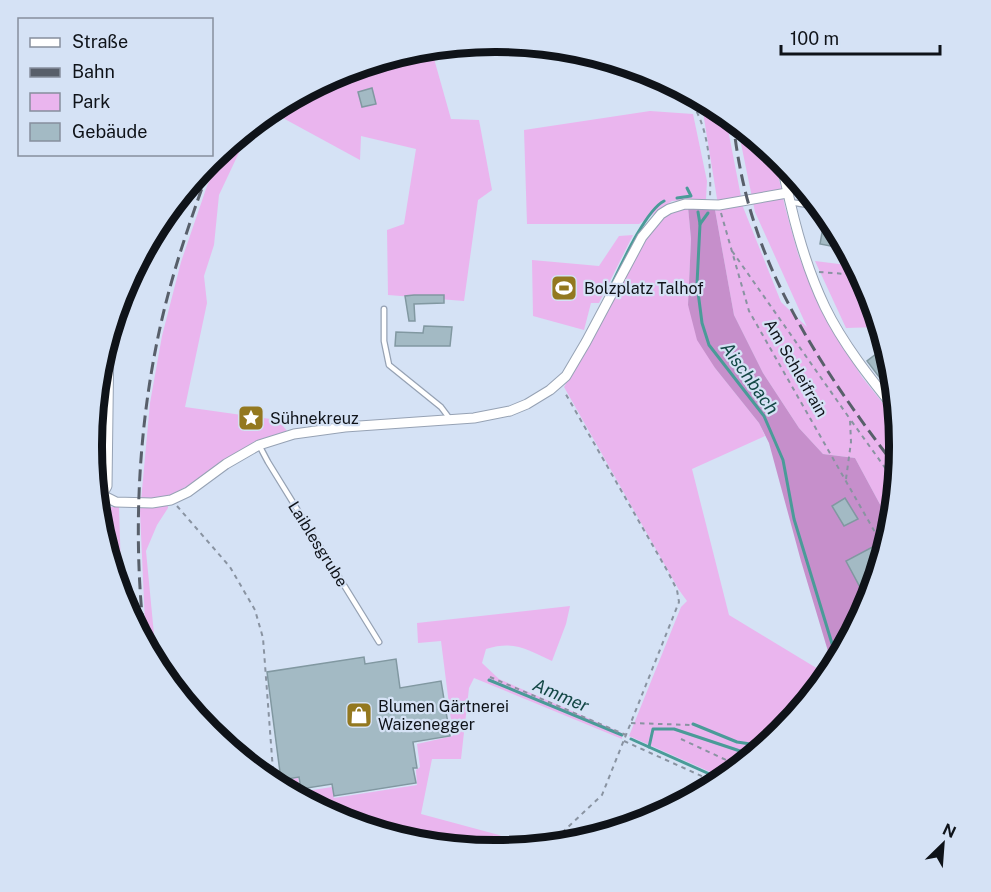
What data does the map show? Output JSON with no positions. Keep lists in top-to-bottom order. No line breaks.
{"streets":{"lane":["Laiblesgrube"],"path":["Am Schleifrain"]},"water":["Aischbach","Ammer"],"places":{"sports":["Bolzplatz Talhof"],"place":["Sühnekreuz"],"shop":["Blumen Gärtnerei Waizenegger"]},"legend":["Straße","Bahn","Park","Gebäude"],"scale_bar":"100 m","north":"top right"}
